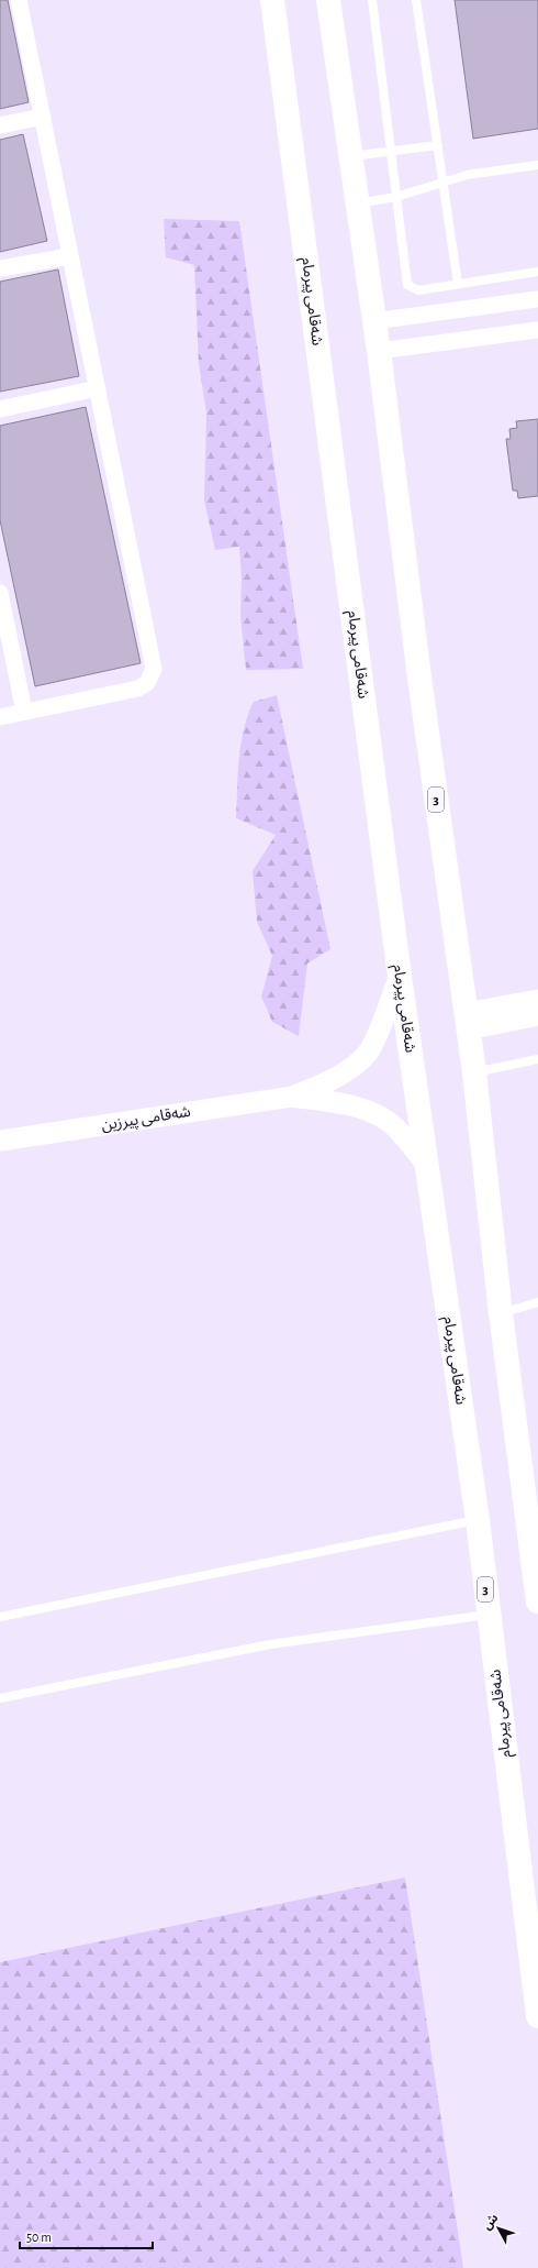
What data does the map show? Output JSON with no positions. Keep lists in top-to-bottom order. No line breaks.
{"streets":{"highway":["شەقامی پیرمام","3"],"street":["شەقامی پیرزین"]},"scale_bar":"50 m","north":"top left"}
